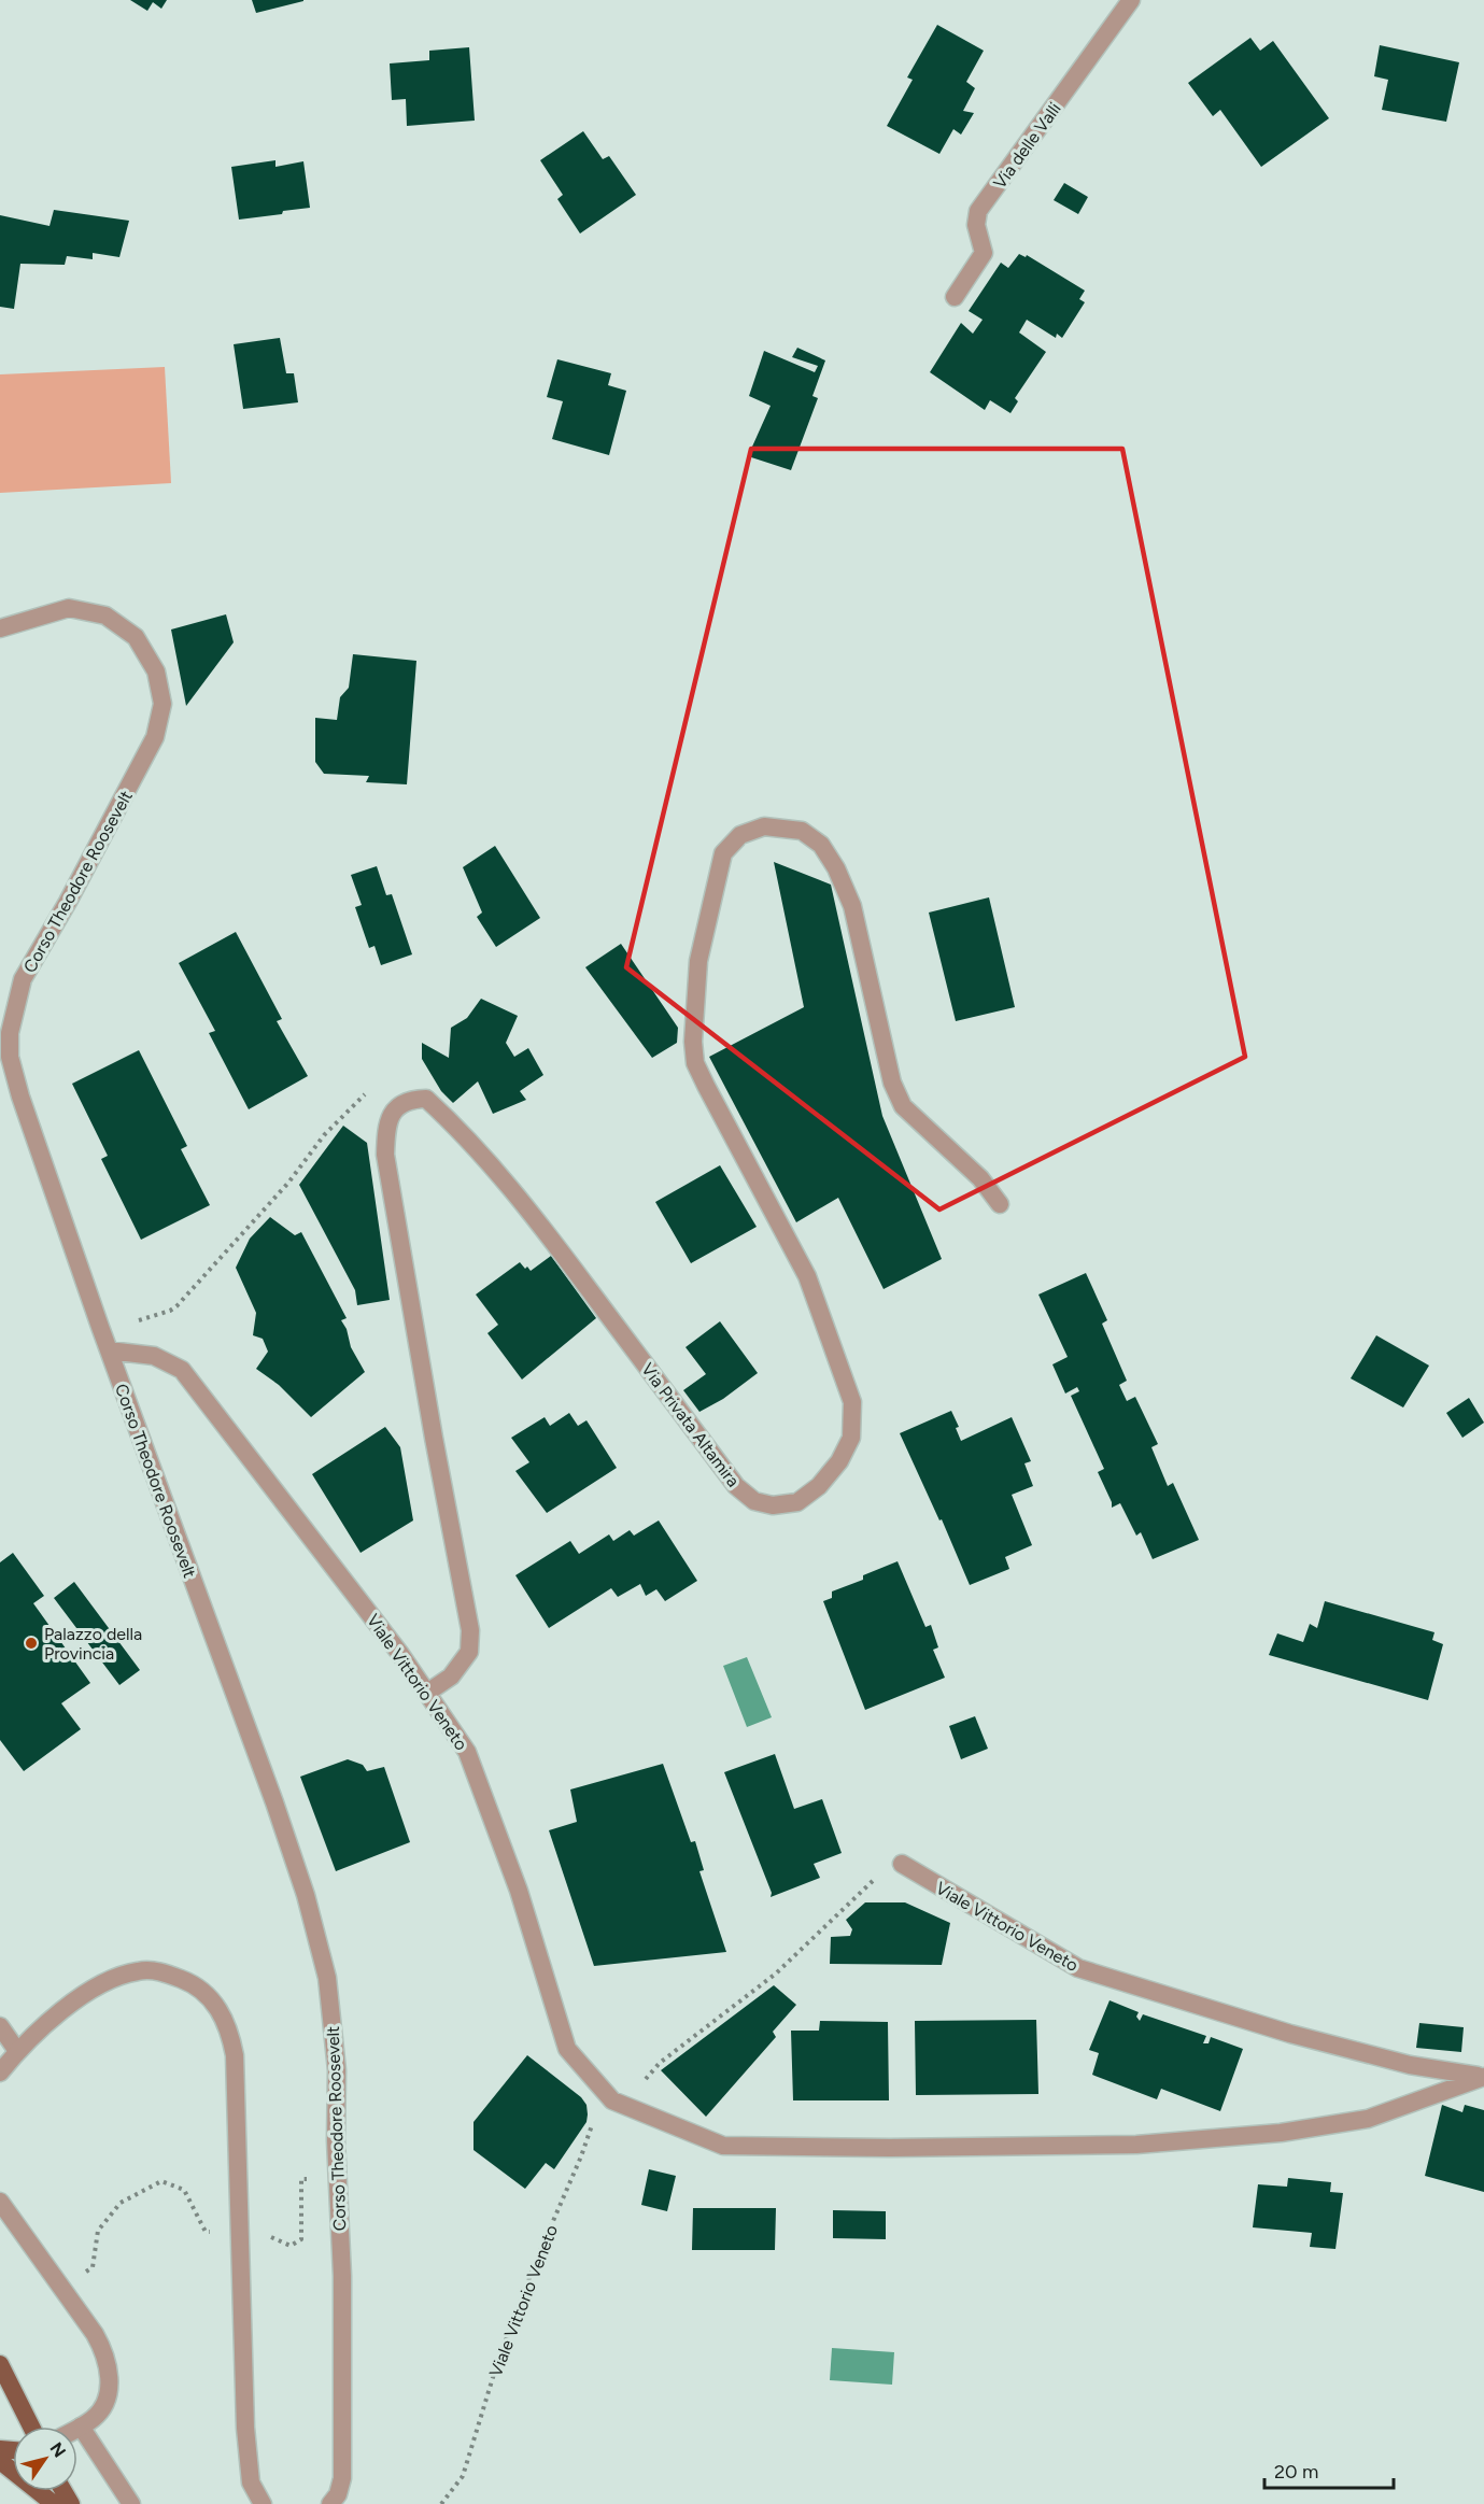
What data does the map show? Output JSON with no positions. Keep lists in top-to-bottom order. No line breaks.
{"streets":{"street":["Via delle Valli","Corso Theodore Roosevelt","Via Privata Altamira","Viale Vittorio Veneto"]},"crossings":[["Corso Theodore Roosevelt","Viale Vittorio Veneto"]],"places":["Palazzo della Provincia"],"scale_bar":"20 m","north":"top right"}
